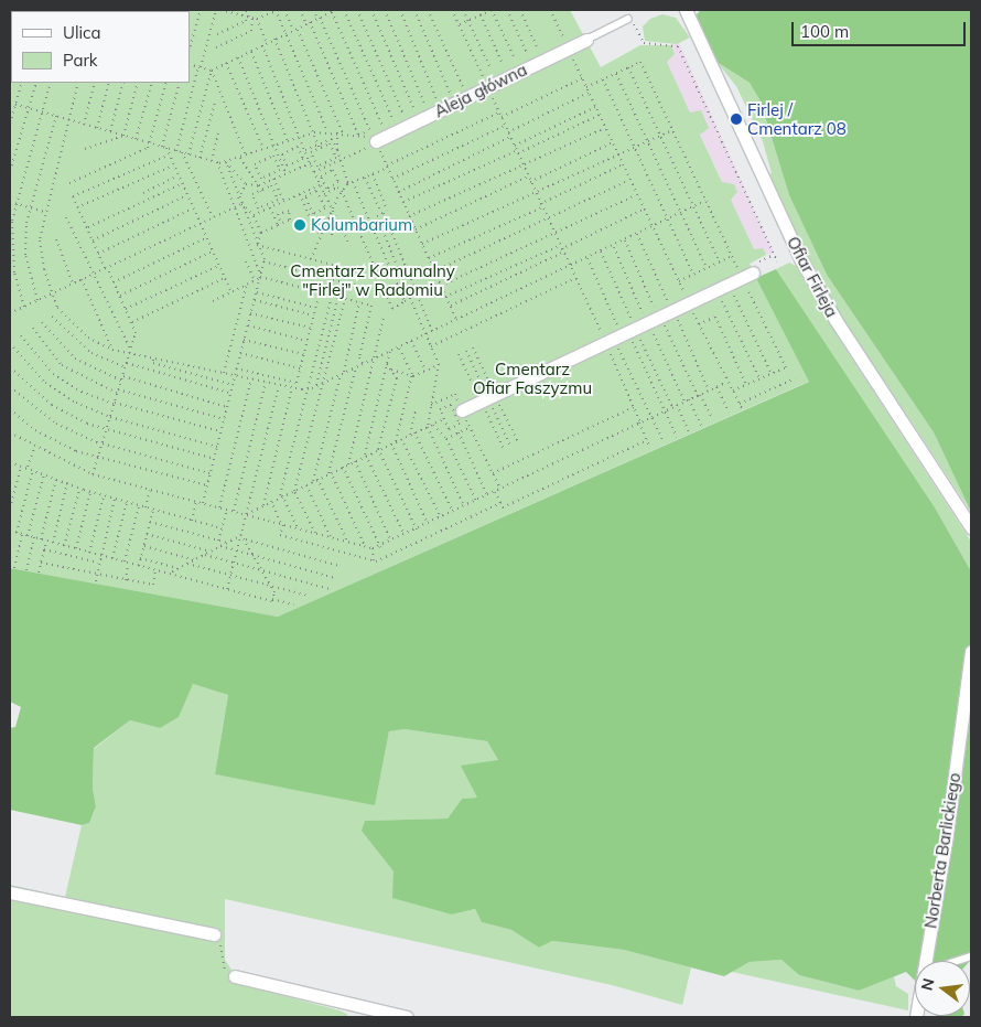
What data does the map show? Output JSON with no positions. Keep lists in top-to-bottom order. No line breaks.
{"streets":{"street":["Aleja główna","Ofiar Firleja","Norberta Barlickiego"]},"parks":["Cmentarz Komunalny \"Firlej\" w Radomiu","Cmentarz Ofiar Faszyzmu"],"places":["Firlej / Cmentarz 08","Kolumbarium"],"legend":["Ulica","Park"],"scale_bar":"100 m","north":"left"}
